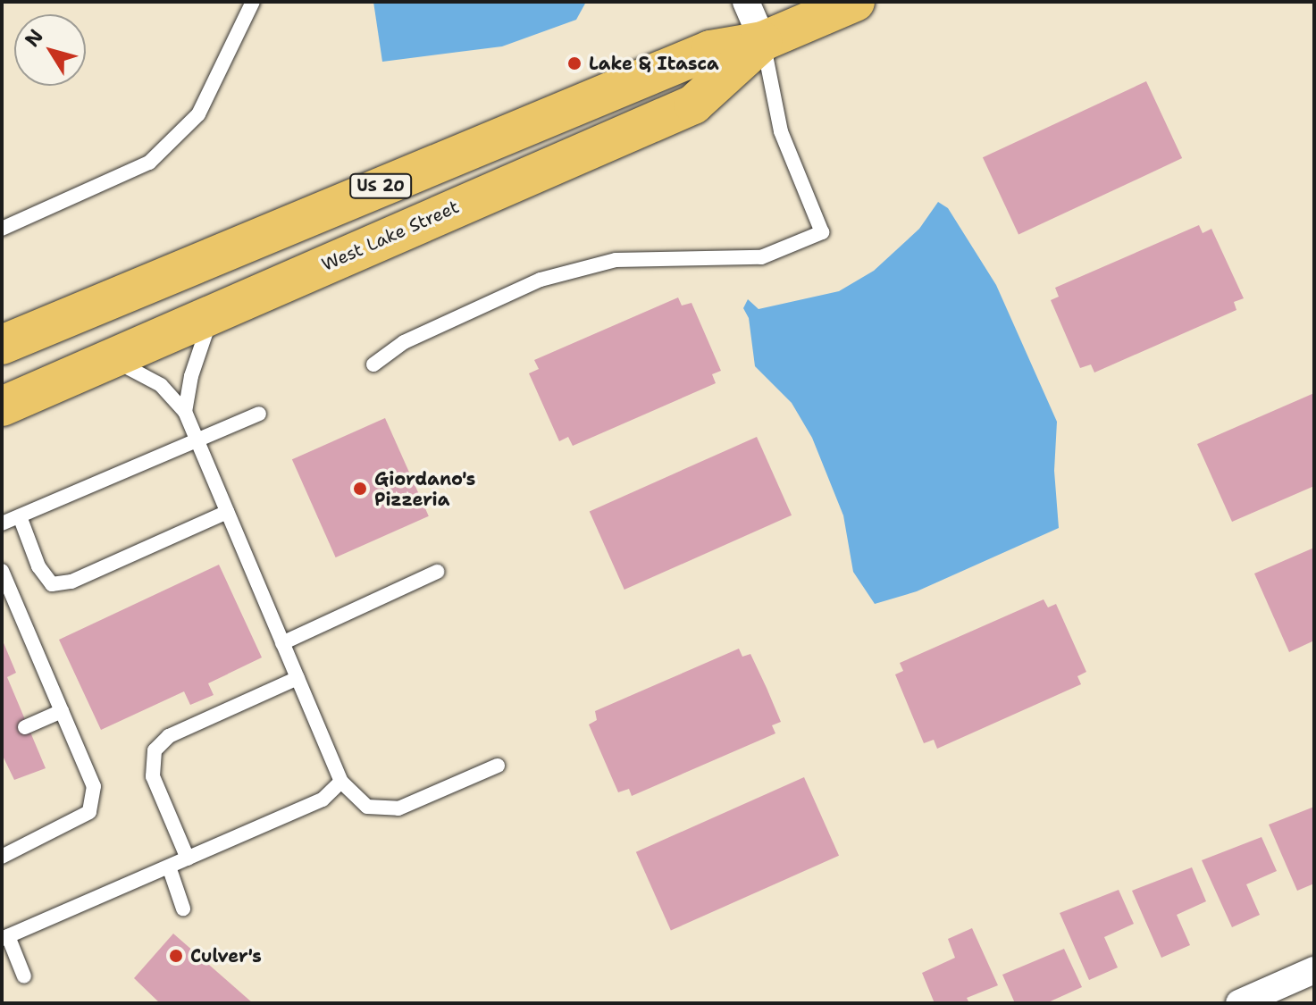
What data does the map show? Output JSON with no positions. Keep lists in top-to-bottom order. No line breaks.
{"streets":{"main road":["US 20","West Lake Street"]},"places":["Lake & Itasca","Giordano's Pizzeria","Culver's"],"north":"top left"}
